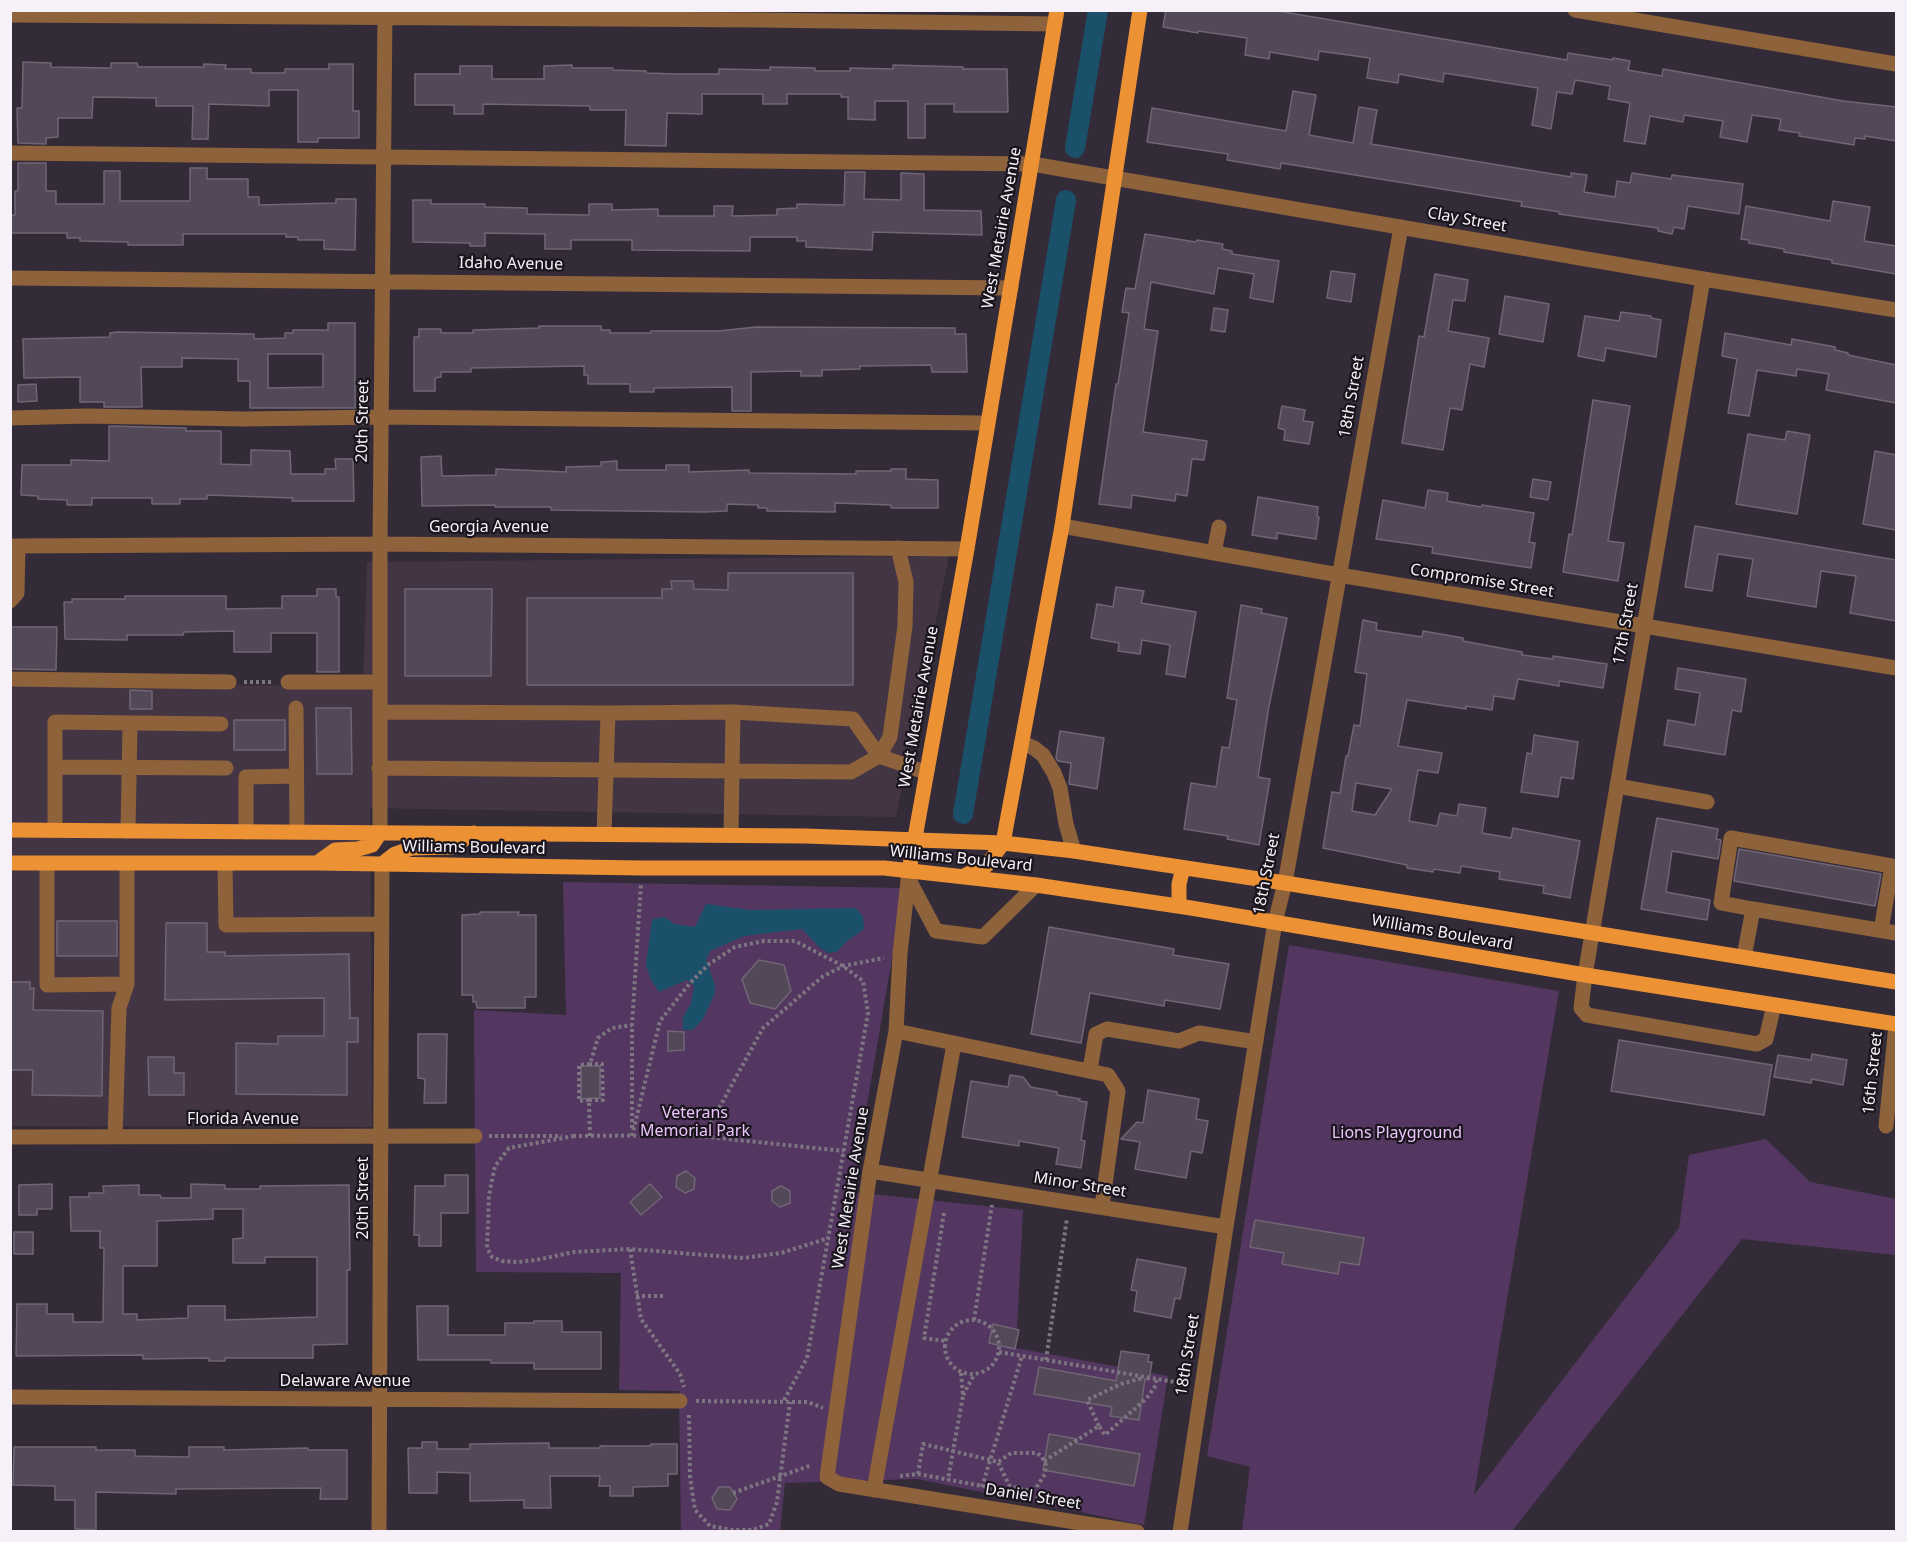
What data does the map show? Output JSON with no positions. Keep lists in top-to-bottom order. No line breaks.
{"streets":{"main road":["West Metairie Avenue","Williams Boulevard"],"street":["Clay Street","Idaho Avenue","18th Street","20th Street","Georgia Avenue","Compromise Street","17th Street","16th Street","Florida Avenue","Minor Street","Delaware Avenue","Daniel Street"]},"crossings":[["Clay Street","West Metairie Avenue"],["Clay Street","18th Street"],["Clay Street","20th Street"],["Clay Street","17th Street"],["West Metairie Avenue","Idaho Avenue"],["West Metairie Avenue","Georgia Avenue"],["West Metairie Avenue","Williams Boulevard"],["West Metairie Avenue","Minor Street"],["West Metairie Avenue","Daniel Street"],["Idaho Avenue","20th Street"],["18th Street","Compromise Street"],["18th Street","Williams Boulevard"],["18th Street","Minor Street"],["20th Street","Georgia Avenue"],["20th Street","Williams Boulevard"],["20th Street","Florida Avenue"],["20th Street","Delaware Avenue"],["Compromise Street","17th Street"],["17th Street","Williams Boulevard"],["Williams Boulevard","16th Street"]],"parks":["Veterans Memorial Park","Lions Playground"]}
